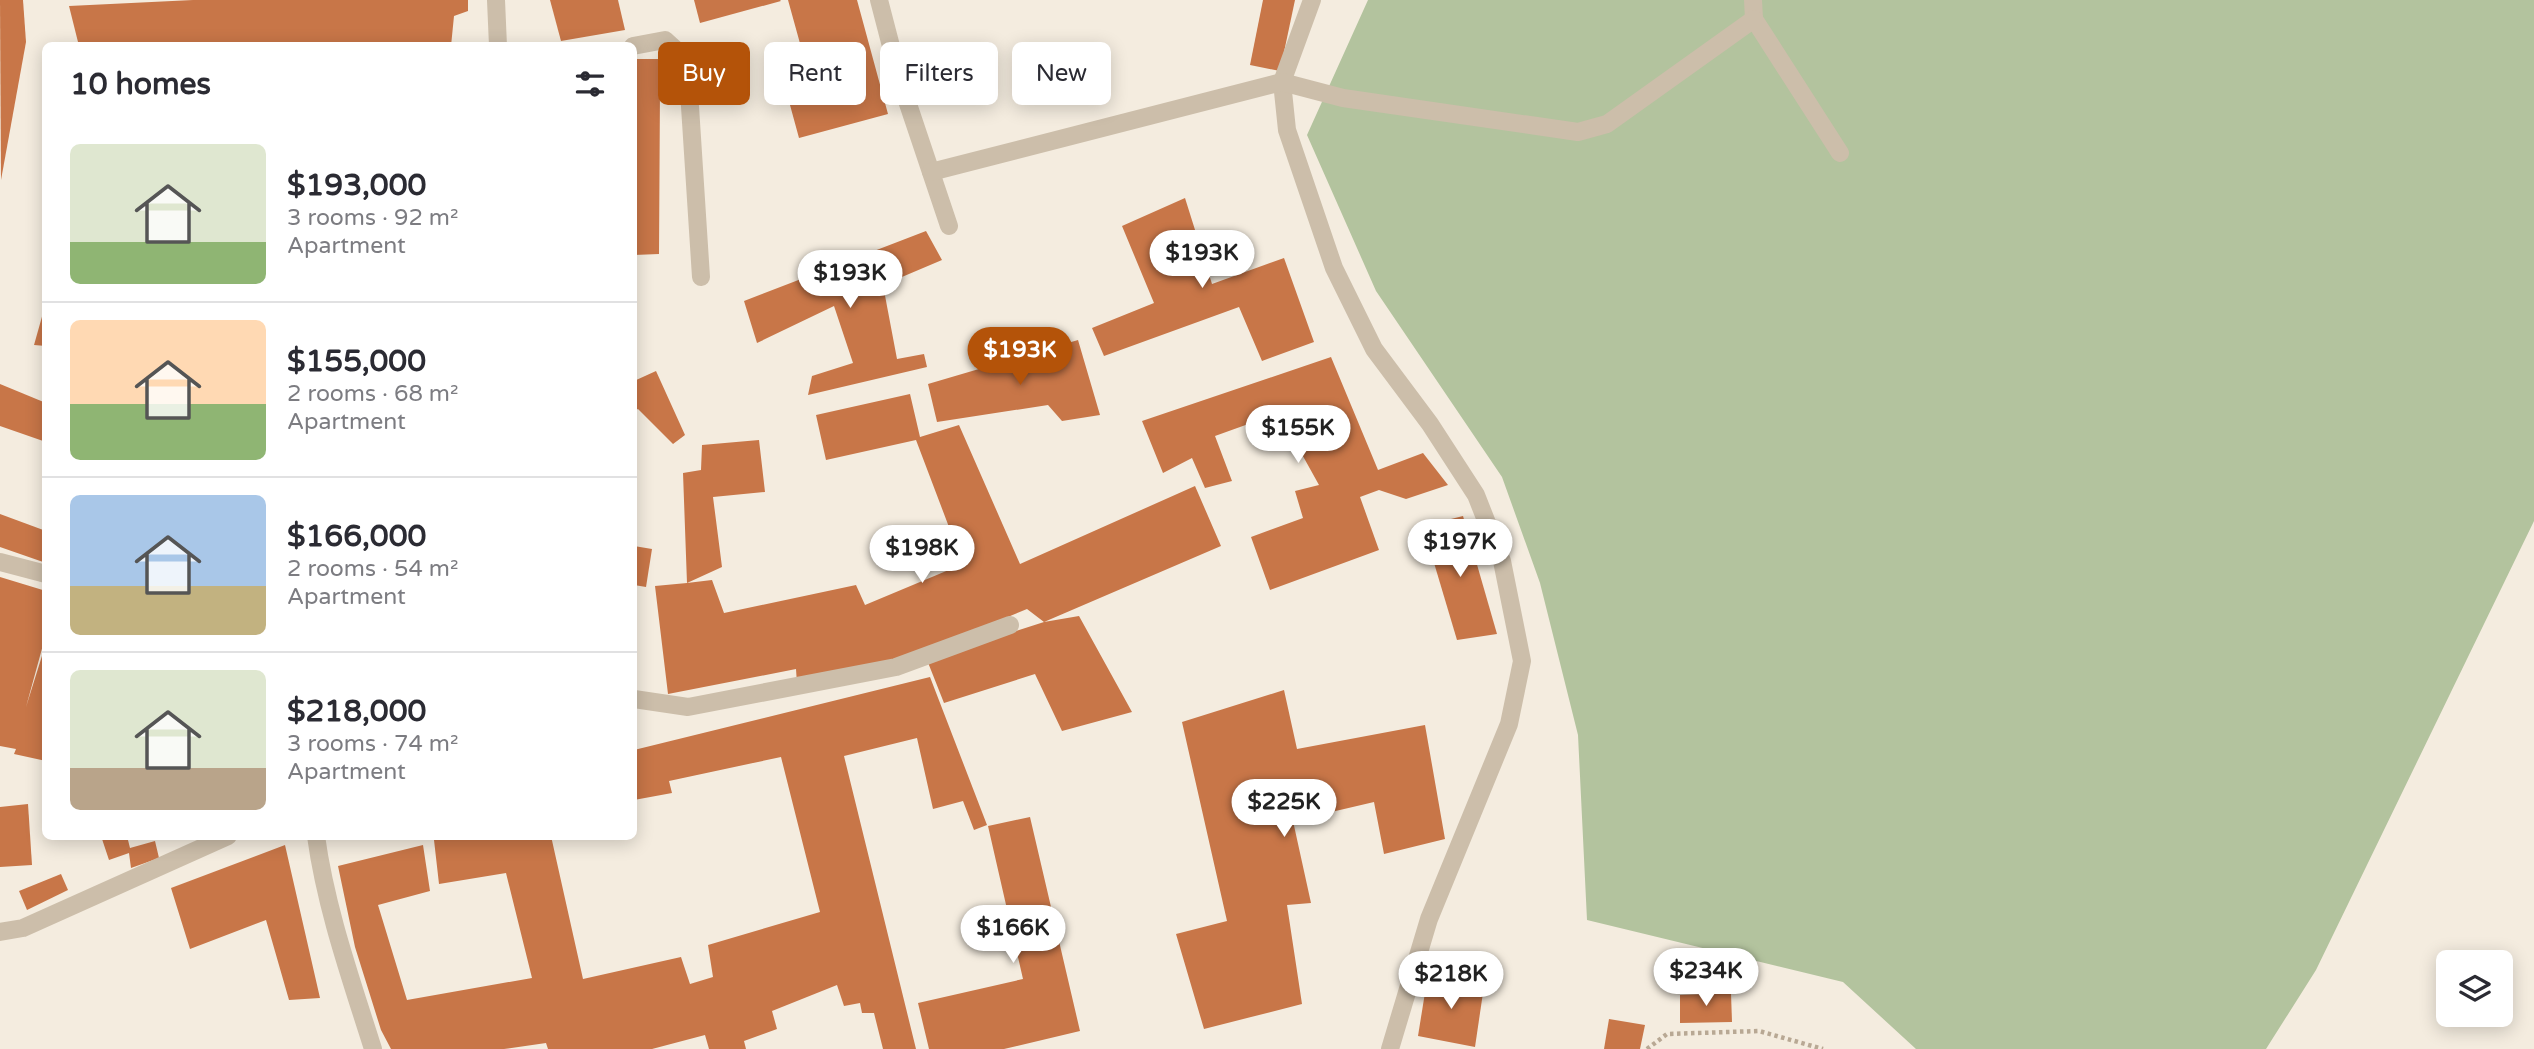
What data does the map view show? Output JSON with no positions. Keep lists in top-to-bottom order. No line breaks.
{"page":{"chip":["Buy","Rent","Filters","New"],"heading":"10 homes","list":[{"name":"$193,000","note":"3 rooms · 92 m² · Apartment"},{"name":"$155,000","note":"2 rooms · 68 m² · Apartment"},{"name":"$166,000","note":"2 rooms · 54 m² · Apartment"},{"name":"$218,000","note":"3 rooms · 74 m² · Apartment"}],"price":["$193K","$193K","$193K","$155K","$197K","$198K","$225K","$166K","$234K","$218K"]}}
